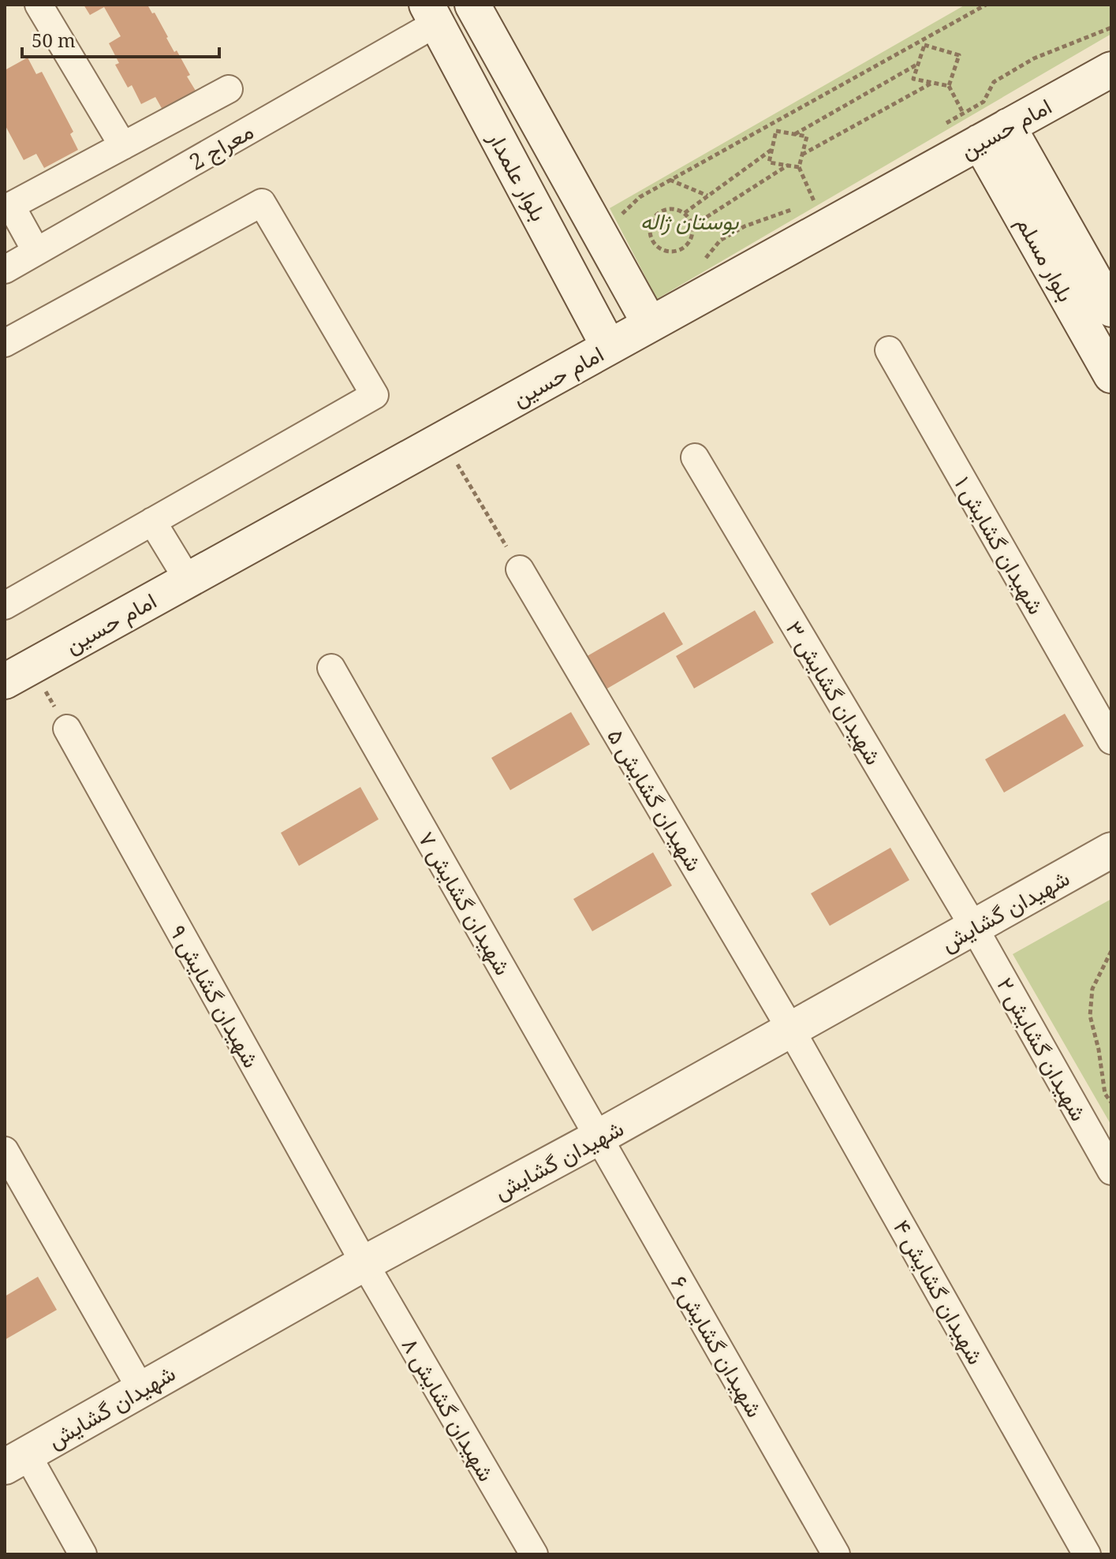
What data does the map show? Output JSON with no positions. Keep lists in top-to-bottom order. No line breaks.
{"streets":{"main road":["امام حسین","بلوار علمدار","بلوار مسلم","شهیدان گشایش"],"street":["معراج 2","شهیدان گشایش ۱","شهیدان گشایش ۳","شهیدان گشایش ۵","شهیدان گشایش ۷","شهیدان گشایش ۹","شهیدان گشایش ۲","شهیدان گشایش ۴","شهیدان گشایش ۶","شهیدان گشایش ۸"]},"crossings":[["امام حسین","بلوار علمدار"],["امام حسین","بلوار مسلم"],["معراج 2","بلوار علمدار"],["شهیدان گشایش ۳","شهیدان گشایش"],["شهیدان گشایش ۳","شهیدان گشایش ۲"],["شهیدان گشایش ۵","شهیدان گشایش"],["شهیدان گشایش ۵","شهیدان گشایش ۴"],["شهیدان گشایش ۷","شهیدان گشایش"],["شهیدان گشایش ۷","شهیدان گشایش ۶"],["شهیدان گشایش","شهیدان گشایش ۹"],["شهیدان گشایش","شهیدان گشایش ۲"],["شهیدان گشایش","شهیدان گشایش ۴"],["شهیدان گشایش","شهیدان گشایش ۶"],["شهیدان گشایش","شهیدان گشایش ۸"],["شهیدان گشایش ۹","شهیدان گشایش ۸"]],"parks":["بوستان ژاله"],"scale_bar":"50 m"}
